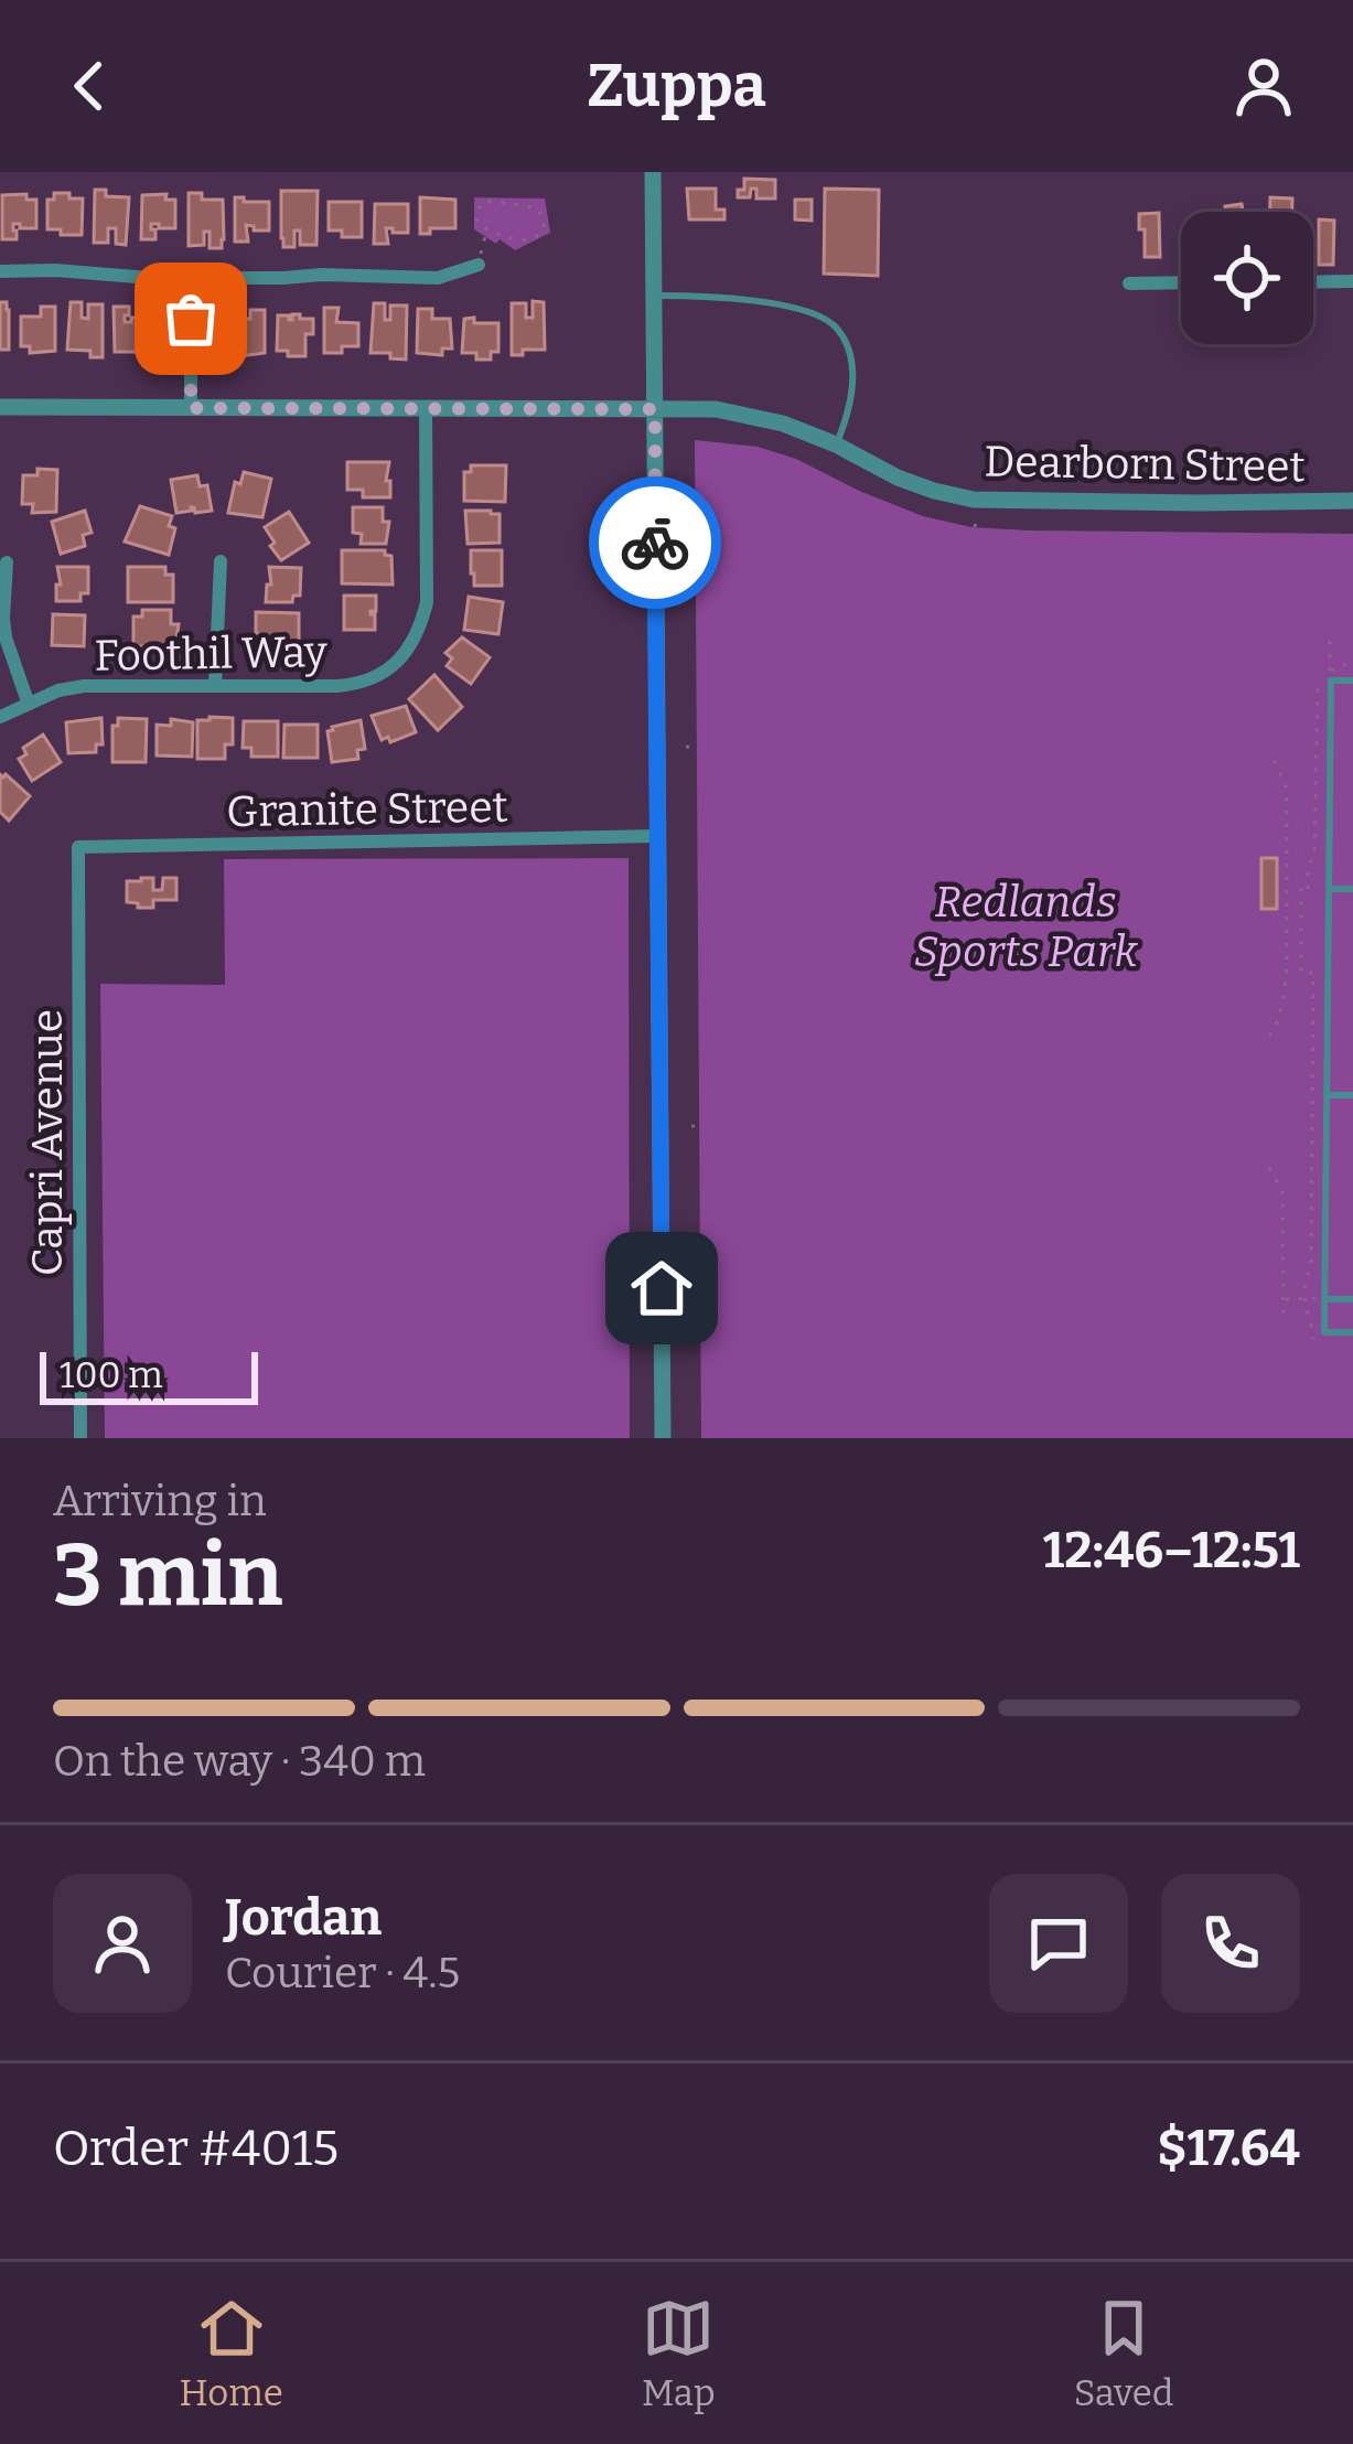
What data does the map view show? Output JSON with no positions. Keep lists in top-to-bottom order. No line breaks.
{"streets":{"street":["Dearborn Street","Foothil Way","Granite Street","Capri Avenue"]},"crossings":[["Dearborn Street","Foothil Way"],["Granite Street","Capri Avenue"]],"parks":["Redlands Sports Park"],"scale_bar":"100 m","page":{"header":"Zuppa","scale":"100 m","heading":["3 min","Arriving in","12:46–12:51"],"panel":["Jordan","Courier · 4.5","Order #4015","$17.64"],"bar":"On the way · 340 m","tabs":["Home","Map","Saved"]}}
